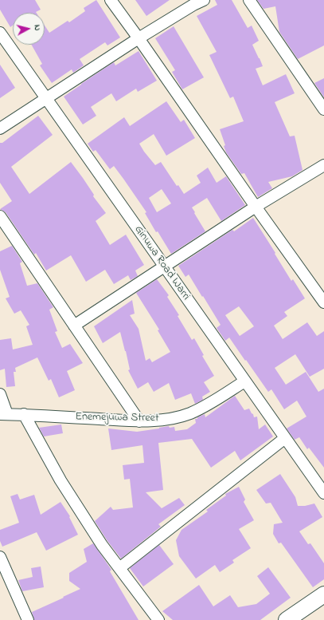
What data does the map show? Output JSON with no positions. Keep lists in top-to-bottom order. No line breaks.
{"streets":{"street":["Ginuwa Road Warri","Enemejuwa Street"]},"crossings":[["Ginuwa Road Warri","Enemejuwa Street"]],"north":"right"}
